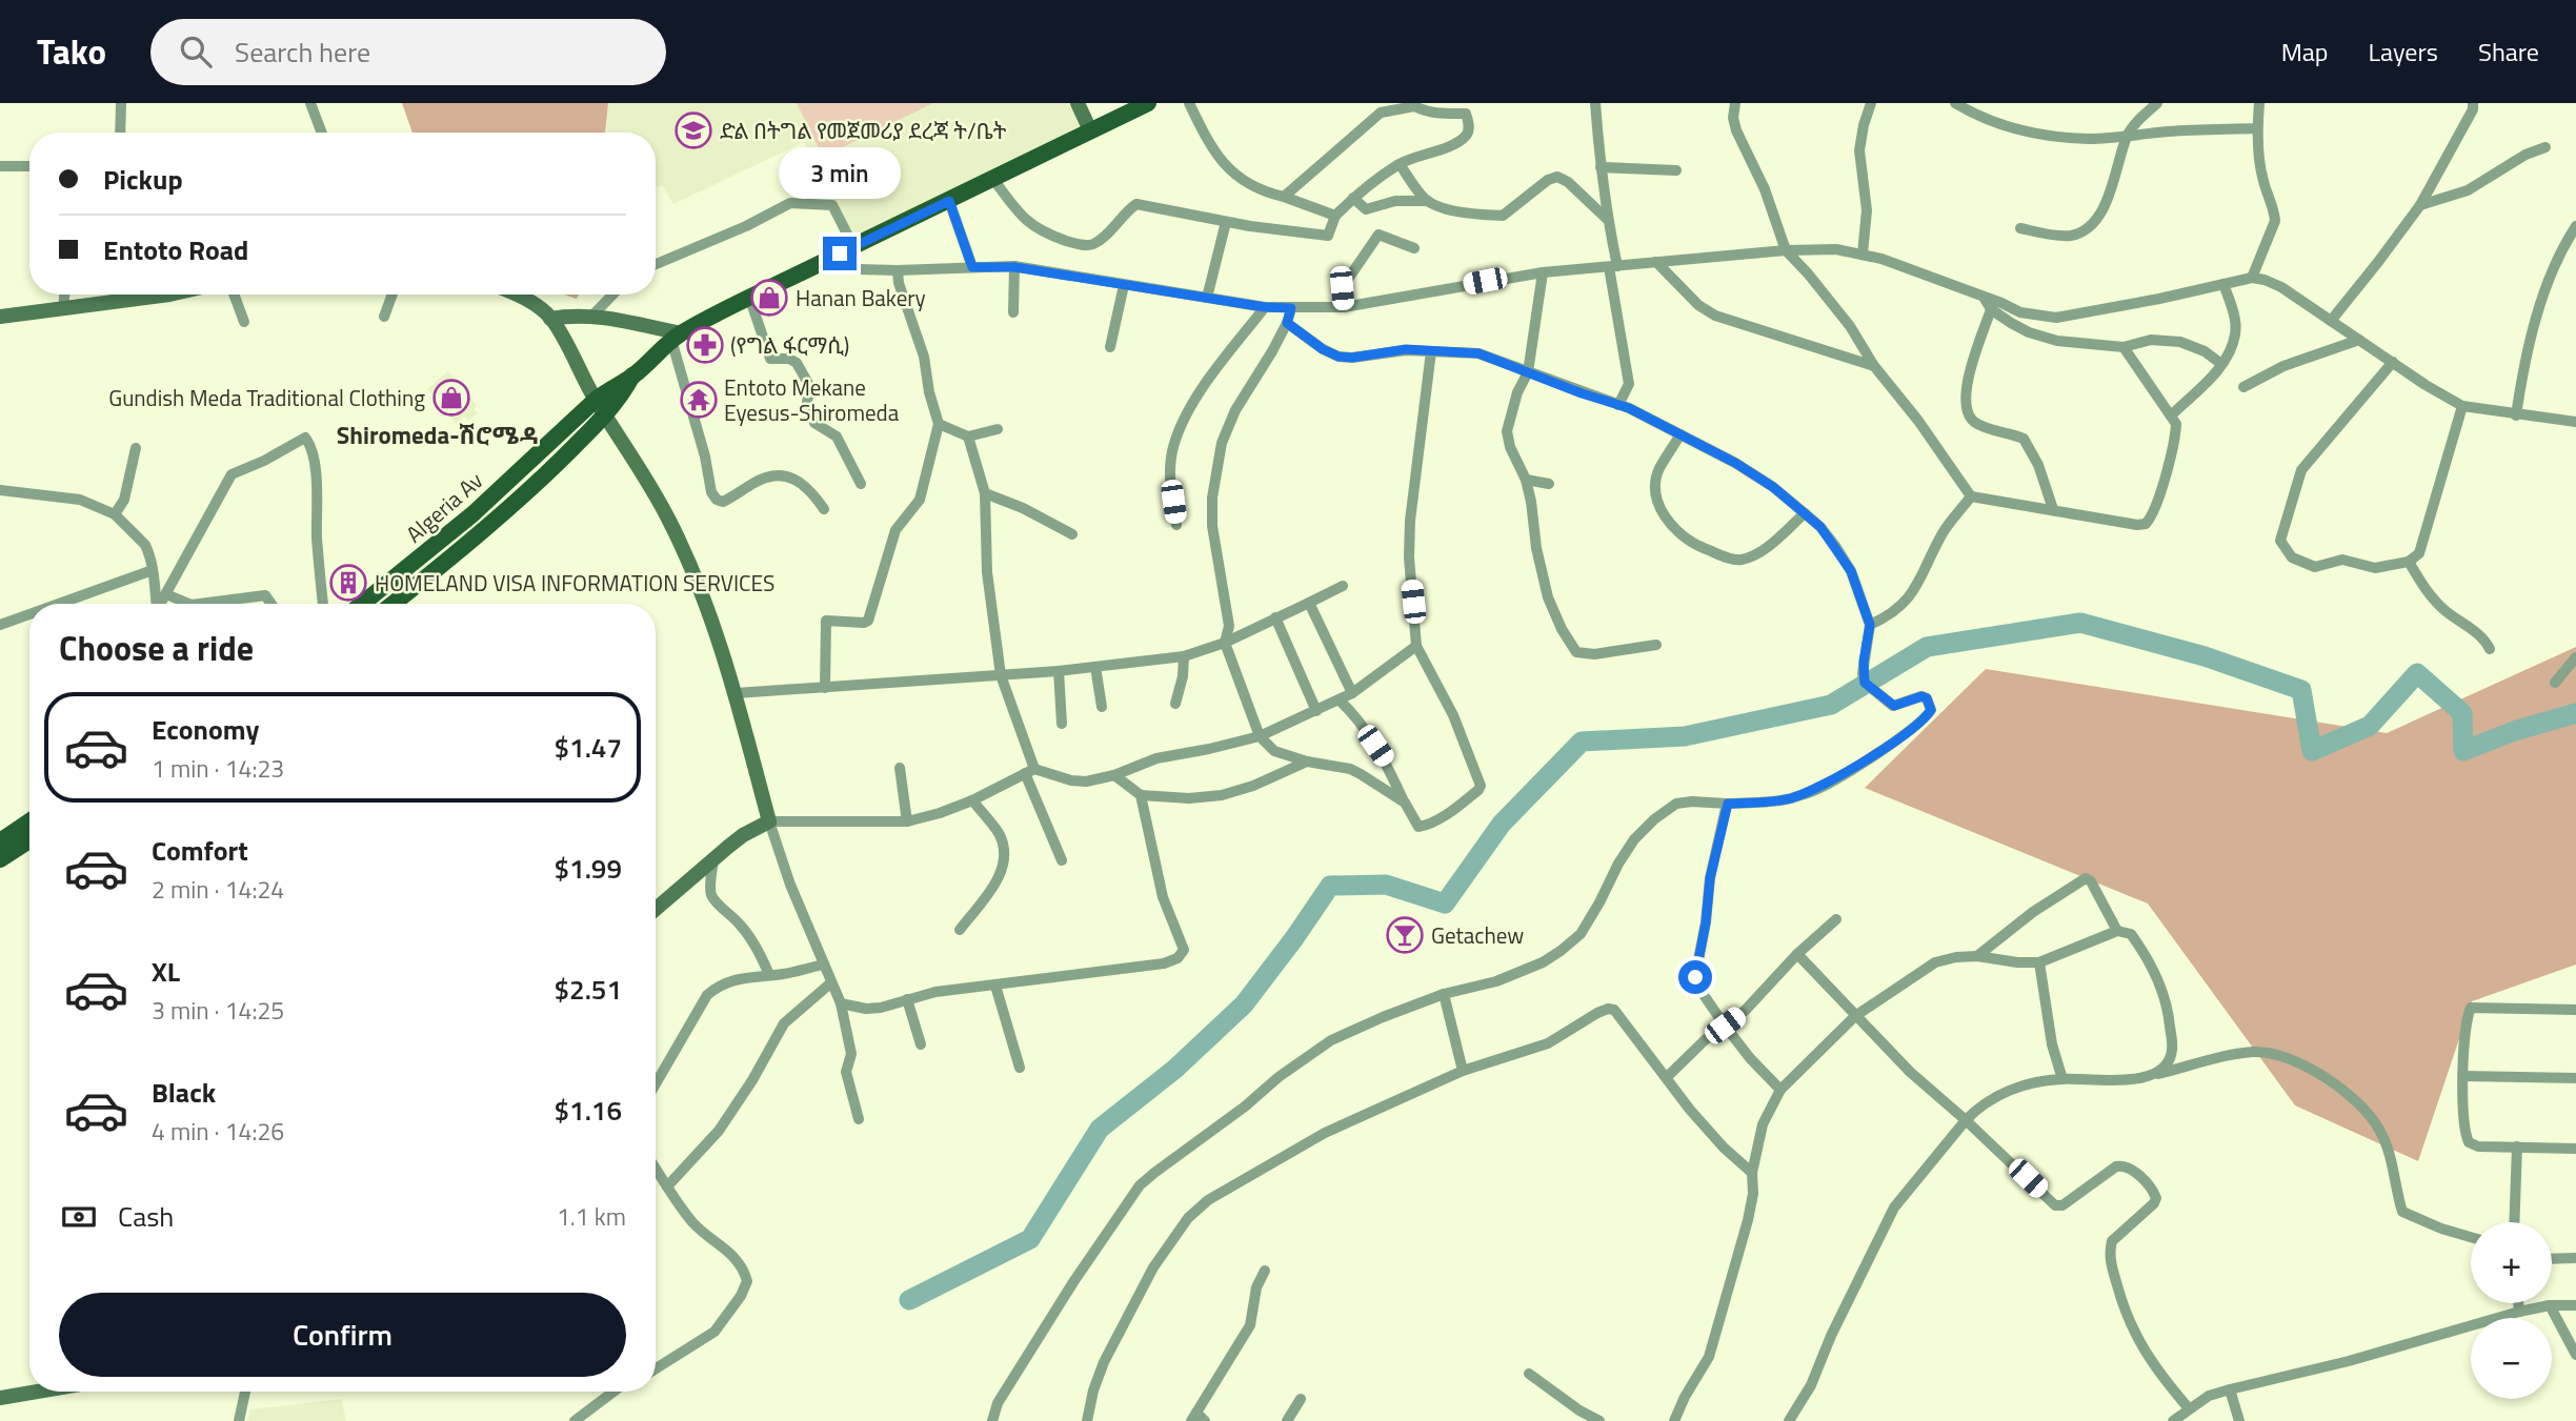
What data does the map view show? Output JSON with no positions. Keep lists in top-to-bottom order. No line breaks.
{"streets":{"main road":["Algeria Av"]},"districts":["Shiromeda-ሽሮሜዳ"],"places":{"school or university":["ድል በትግል የመጀመሪያ ደረጃ ት/ቤት"],"shop":["Hanan Bakery","Gundish Meda Traditional Clothing"],"pharmacy":["(የግል ፋርማሲ)"],"temple":["Entoto Mekane Eyesus-Shiromeda"],"building":["HOMELAND VISA INFORMATION SERVICES"],"bar":["Getachew"]},"page":{"header":"Tako","search":"Search here","nav":["Map","Layers","Share"],"banner":["Pickup","Entoto Road"],"bubble":"3 min","heading":"Choose a ride","list":[{"name":"Economy","note":"1 min · 14:23","value":"$1.47"},{"name":"Comfort","note":"2 min · 14:24","value":"$1.99"},{"name":"XL","note":"3 min · 14:25","value":"$2.51"},{"name":"Black","note":"4 min · 14:26","value":"$1.16"}],"pay":["Cash","1.1 km"],"map_buttons":["+","−"],"buttons":"Confirm"}}
